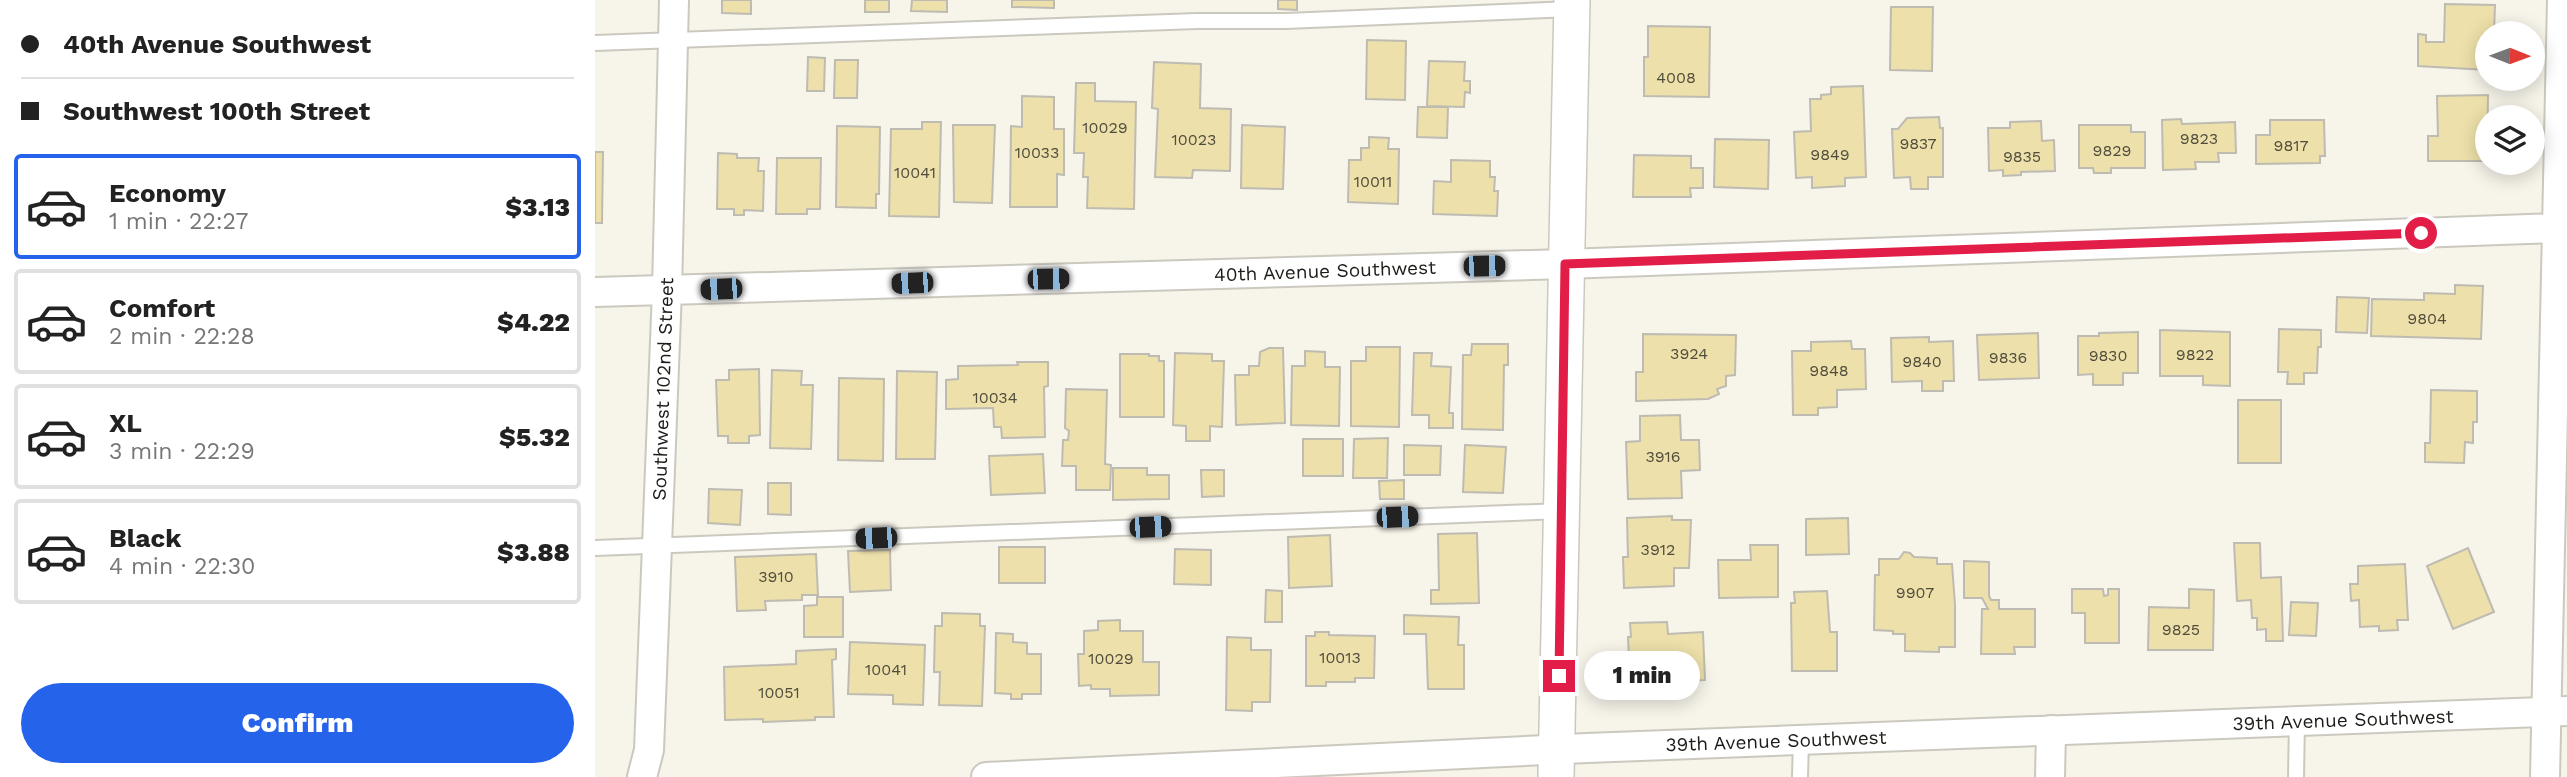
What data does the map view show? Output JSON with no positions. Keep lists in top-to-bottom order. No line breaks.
{"streets":{"street":["40th Avenue Southwest","Southwest 102nd Street","39th Avenue Southwest"]},"crossings":[["40th Avenue Southwest","Southwest 102nd Street"]],"house_numbers":["4008","10029","9823","10023","9837","9817","9829","10033","9849","9835","10041","10011","9804","3924","9822","9830","9836","9840","9848","10034","3916","3912","3910","9907","9825","10013","10029","10041","10051"],"north":"right","page":{"banner":["40th Avenue Southwest","Southwest 100th Street"],"list":[{"name":"Economy","note":"1 min · 22:27","value":"$3.13"},{"name":"Comfort","note":"2 min · 22:28","value":"$4.22"},{"name":"XL","note":"3 min · 22:29","value":"$5.32"},{"name":"Black","note":"4 min · 22:30","value":"$3.88"}],"bubble":"1 min","buttons":"Confirm"}}
